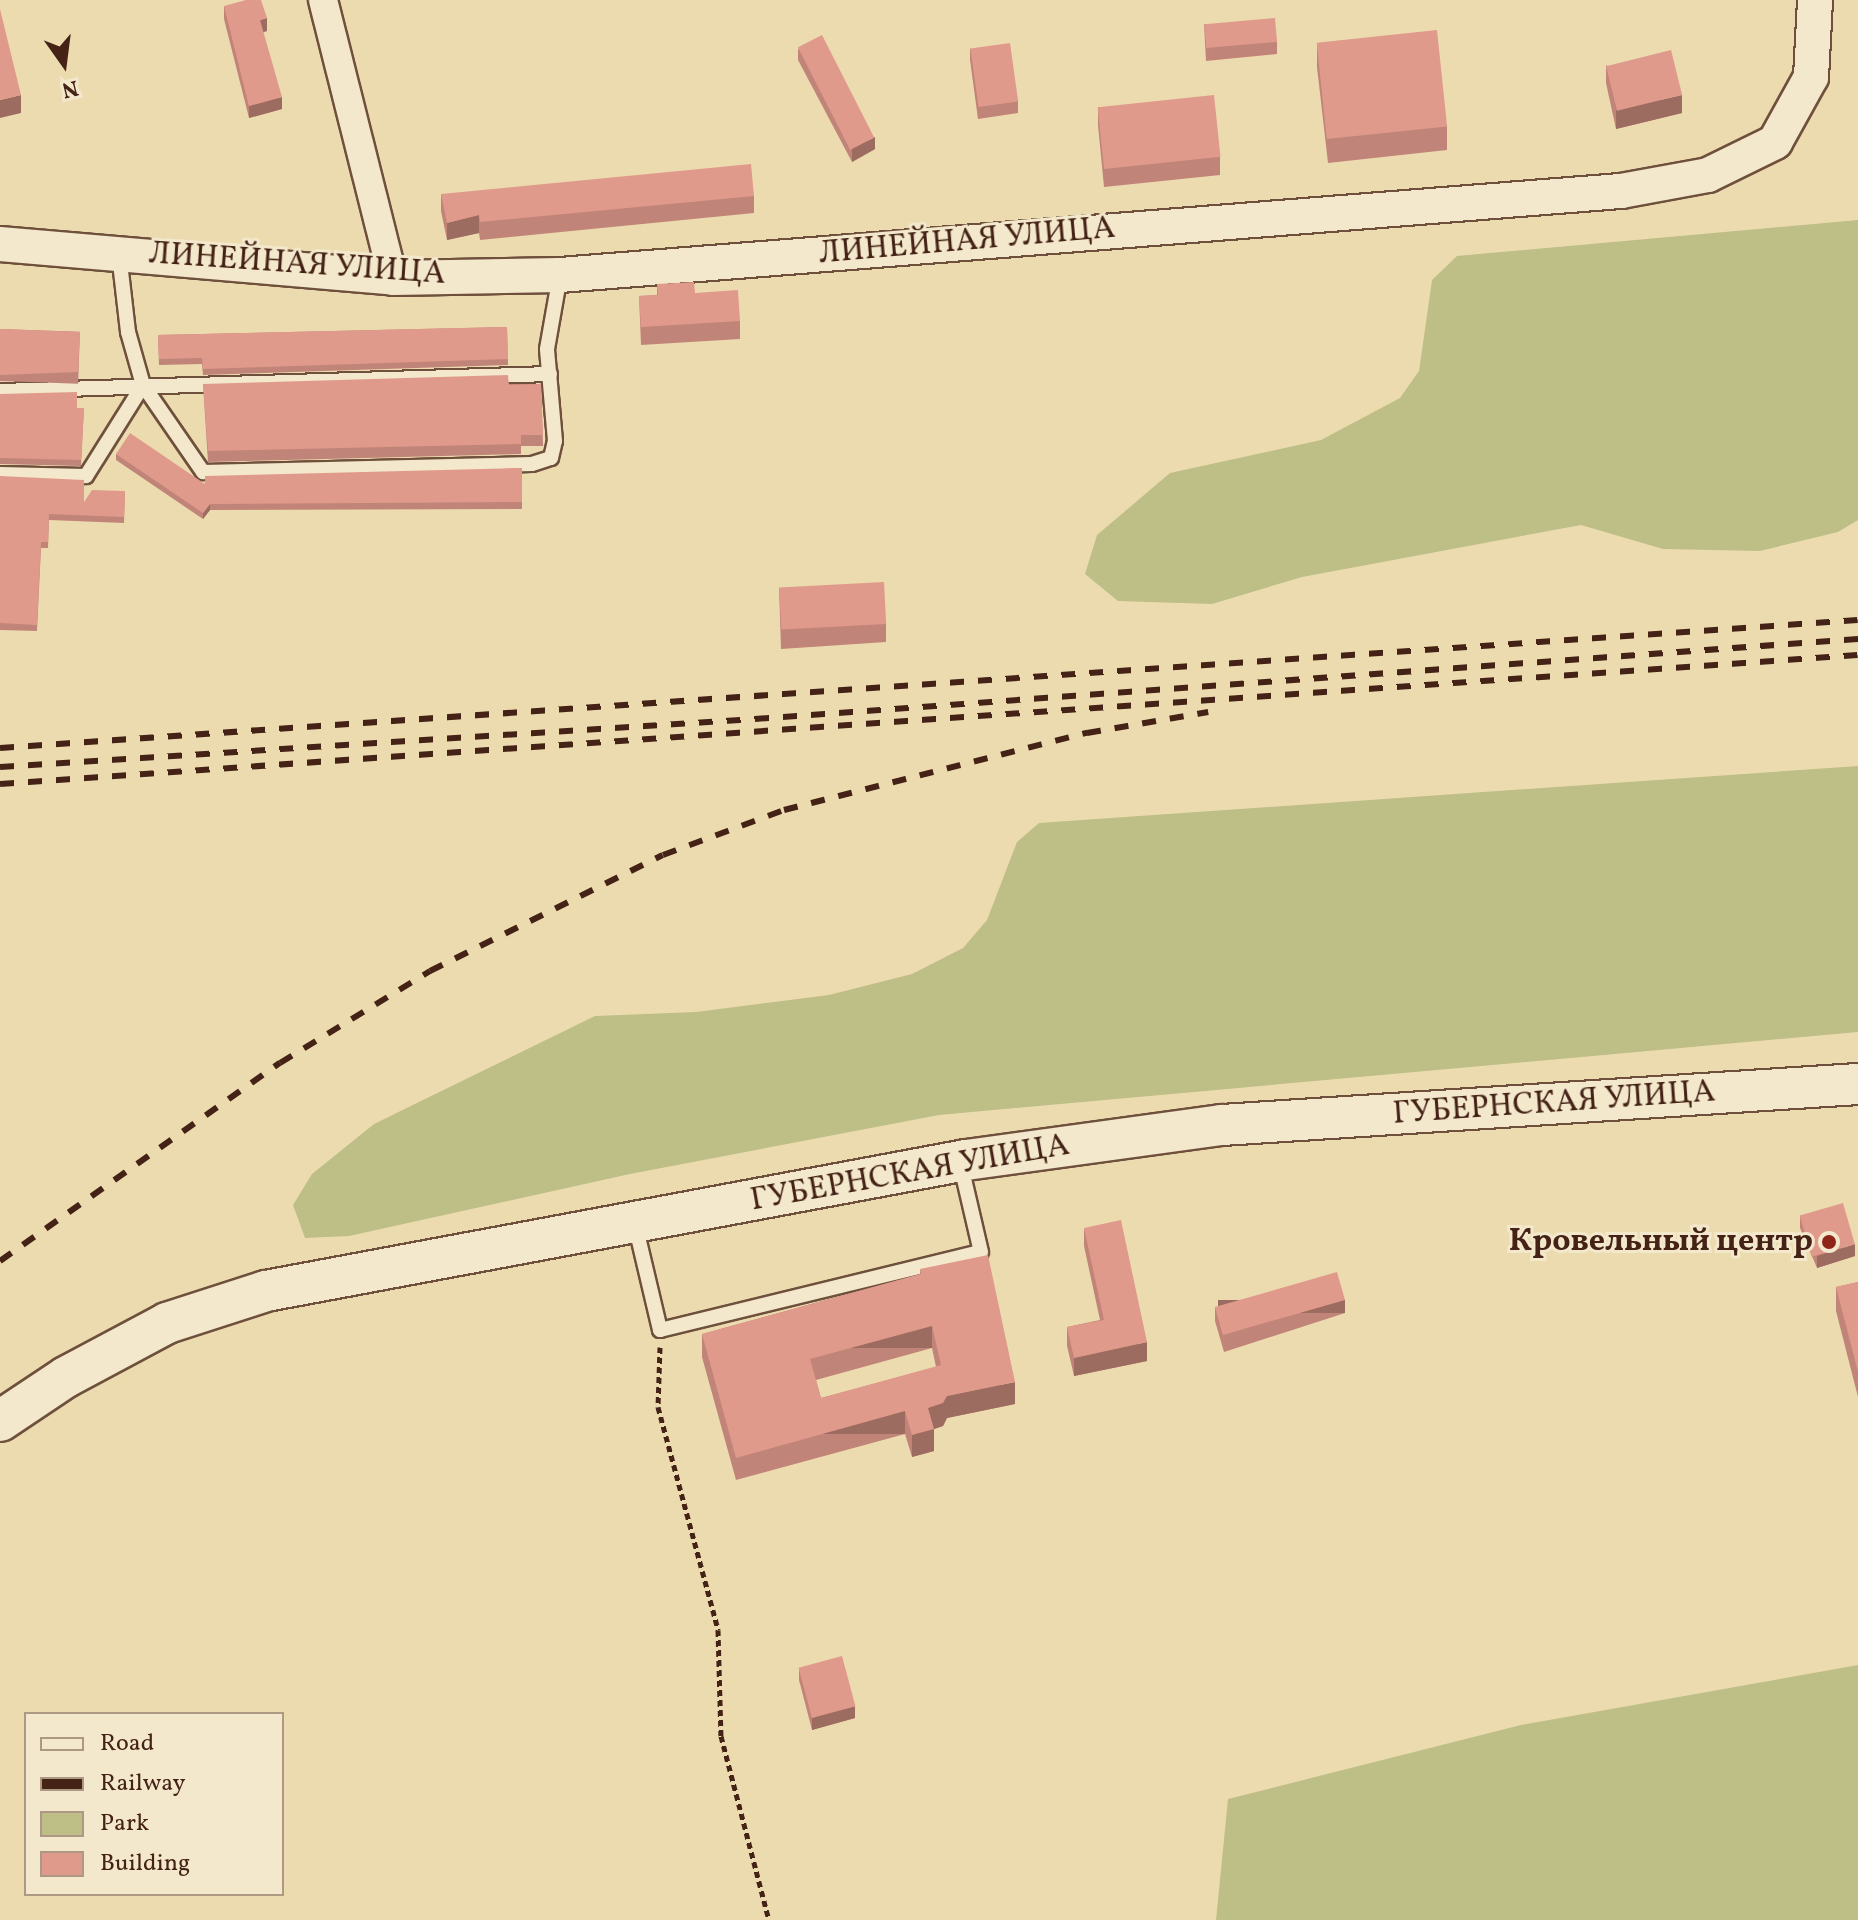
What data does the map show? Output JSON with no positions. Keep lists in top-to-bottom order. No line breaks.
{"streets":{"main road":["ГУБЕРНСКАЯ УЛИЦА"],"street":["ЛИНЕЙНАЯ УЛИЦА"]},"places":["Кровельный центр"],"legend":["Road","Railway","Park","Building"],"north":"bottom"}
